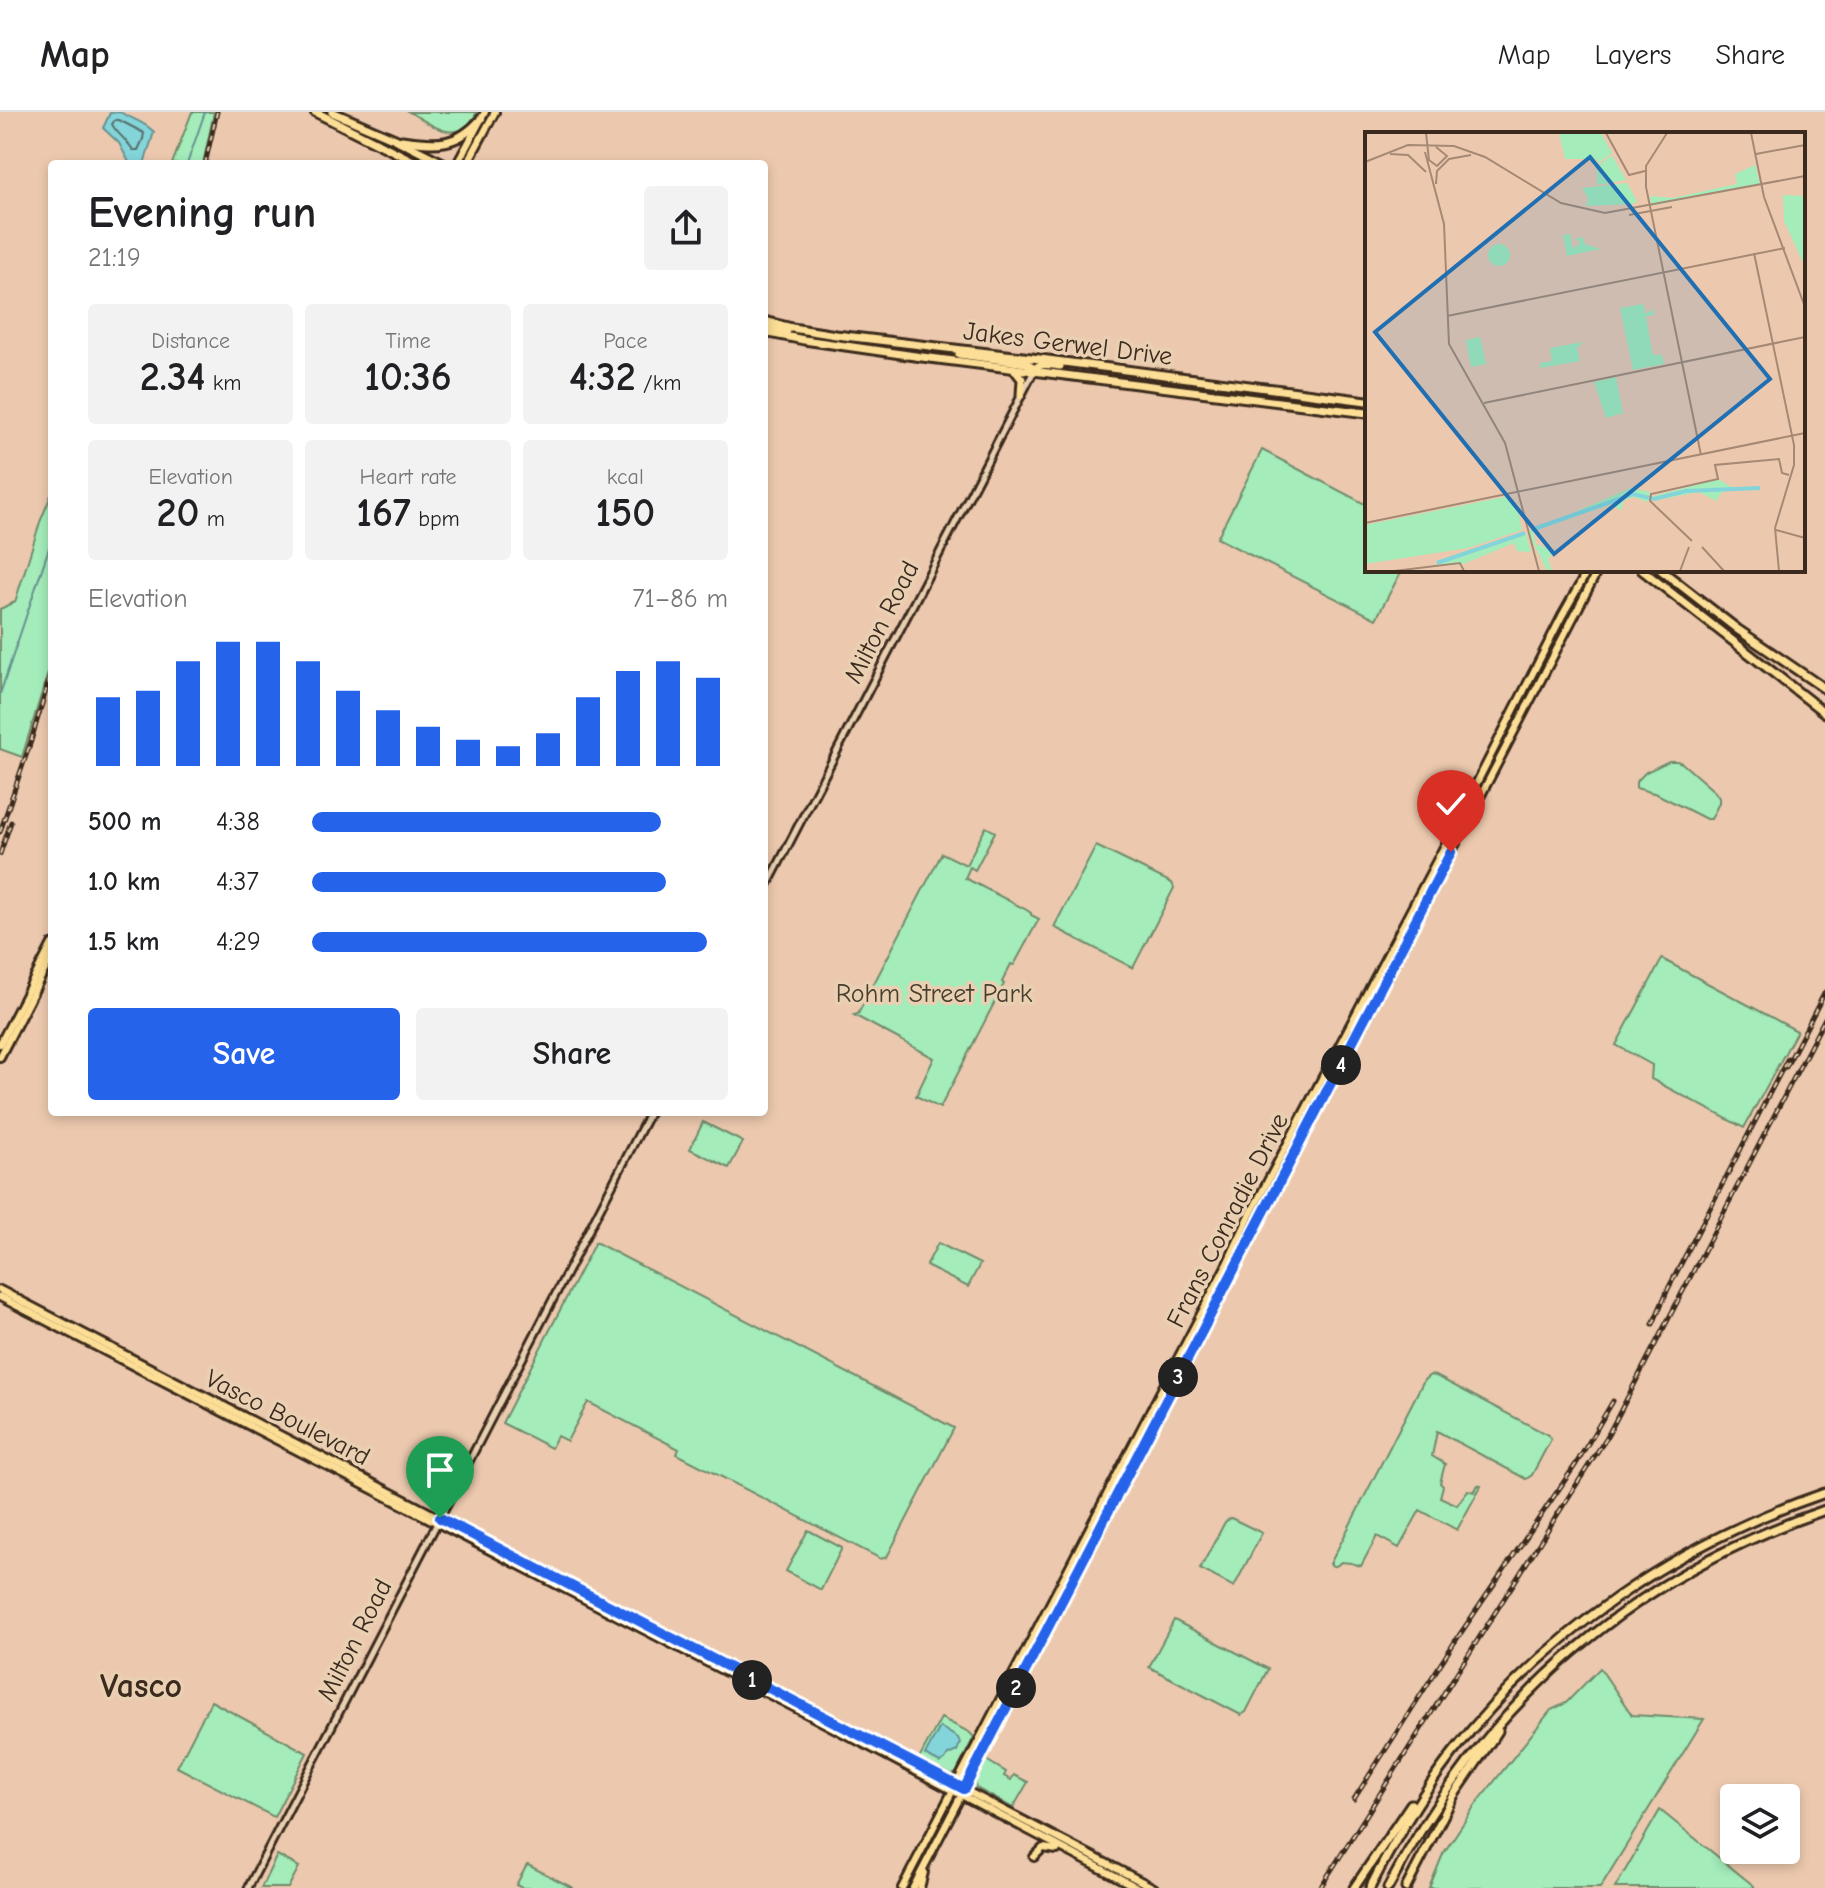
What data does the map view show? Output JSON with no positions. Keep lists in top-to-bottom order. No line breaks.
{"streets":{"highway":["Jakes Gerwel Drive"],"main road":["Frans Conradie Drive","Vasco Boulevard"],"street":["Milton Road"]},"crossings":[["Jakes Gerwel Drive","Milton Road"],["Milton Road","Vasco Boulevard"],["Frans Conradie Drive","Vasco Boulevard"]],"districts":["Vasco"],"parks":["Rohm Street Park"],"page":{"header":"Map","nav":["Map","Layers","Share"],"heading":["Evening run","21:19"],"stats":[["Distance","2.34 km"],["Time","10:36"],["Pace","4:32 /km"],["Elevation","20 m"],["Heart rate","167 bpm"],["kcal","150"]],"chart":["Elevation","71–86 m"],"list":[{"name":"500 m","note":"4:38"},{"name":"1.0 km","note":"4:37"},{"name":"1.5 km","note":"4:29"}],"buttons":["Save","Share"],"pins":["4","3","1","2"]}}
